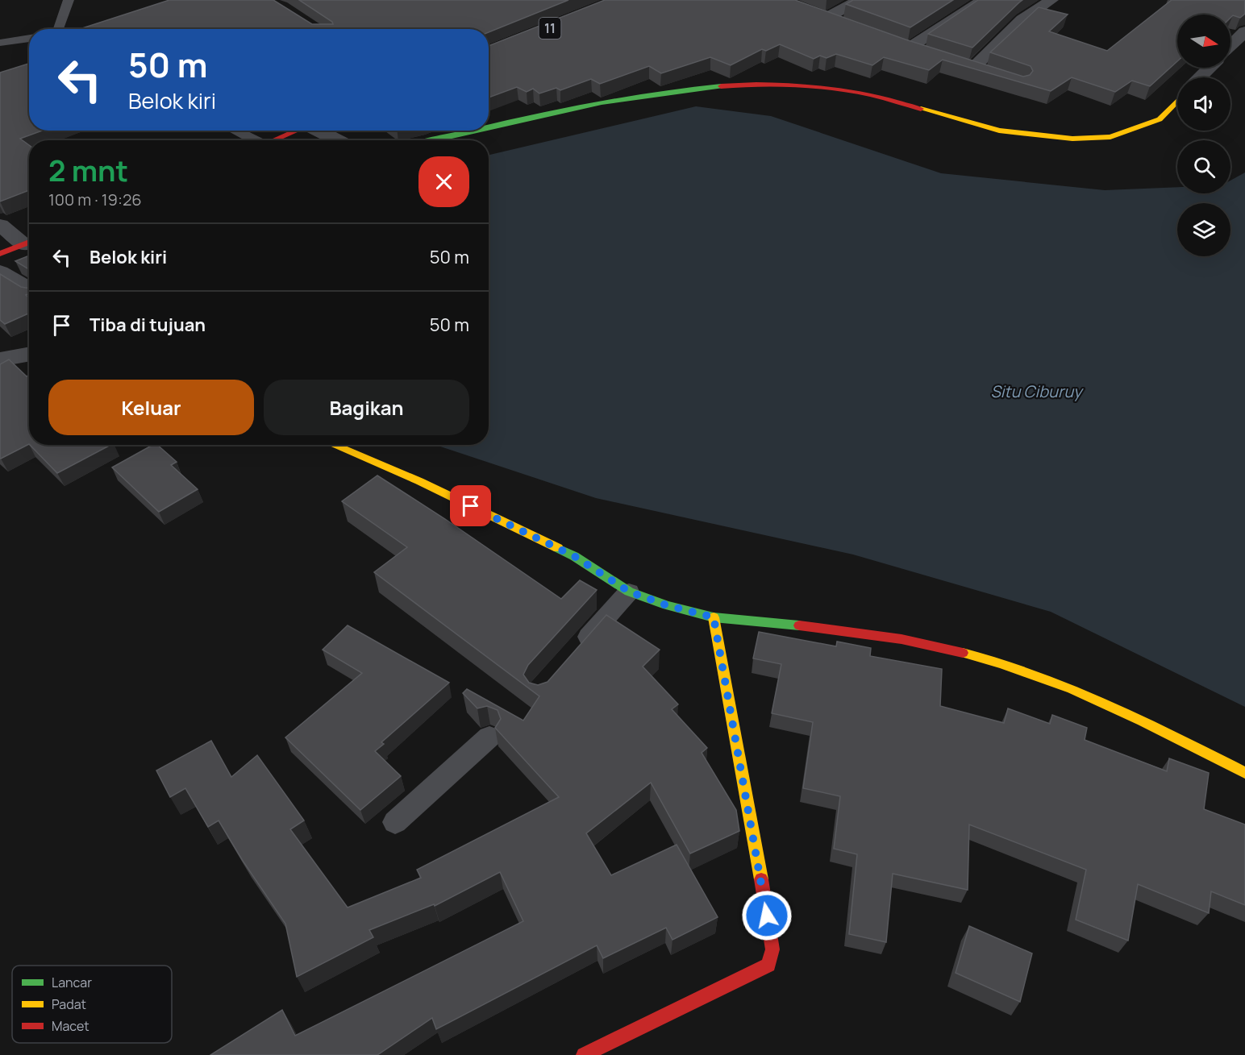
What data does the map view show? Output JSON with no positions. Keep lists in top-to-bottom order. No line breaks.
{"water":["Situ Ciburuy"],"legend":["Lancar","Padat","Macet"],"north":"right","page":{"turn":["50 m","Belok kiri"],"heading":["2 mnt","100 m · 19:26"],"list":[{"name":"Belok kiri","value":"50 m"},{"name":"Tiba di tujuan","value":"50 m"}],"buttons":["Keluar","Bagikan"]}}
